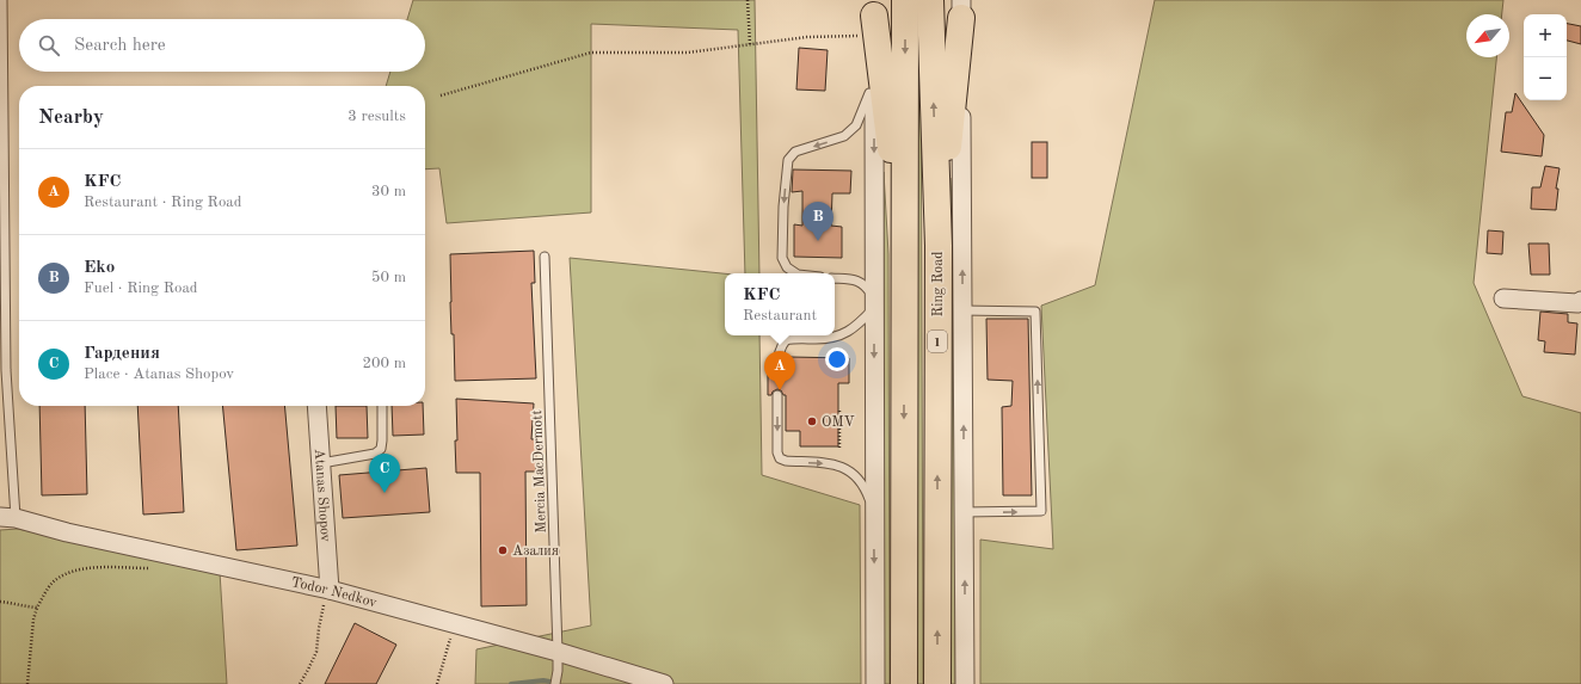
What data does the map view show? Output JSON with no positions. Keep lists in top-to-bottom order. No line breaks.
{"streets":{"highway":["Ring Road","1"],"street":["Atanas Shopov","Todor Nedkov"],"lane":["Mercia MаcDermott"]},"crossings":[["Mercia MаcDermott","Todor Nedkov"],["Atanas Shopov","Todor Nedkov"]],"places":["OMV","Азалия"],"north":"bottom left","page":{"map_buttons":["+","−"],"search":"Search here","heading":["Nearby","3 results"],"list":[{"mark":"A","name":"KFC","note":"Restaurant · Ring Road","value":"30 m"},{"mark":"B","name":"Eko","note":"Fuel · Ring Road","value":"50 m"},{"mark":"C","name":"Гардения","note":"Place · Atanas Shopov","value":"200 m"}],"pins":["B","A","C"],"popup":["KFC","Restaurant"]}}
